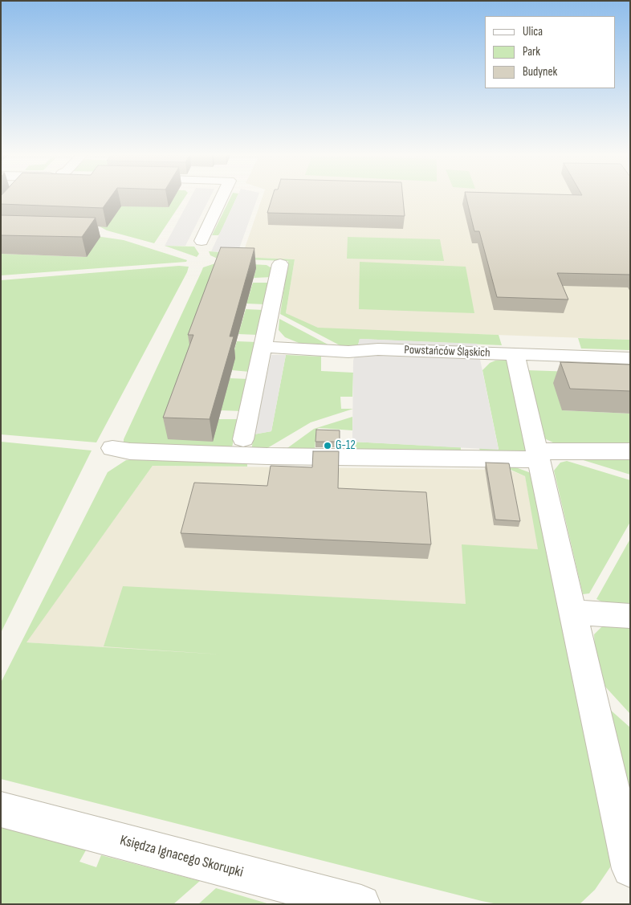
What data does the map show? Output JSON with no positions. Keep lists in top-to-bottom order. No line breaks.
{"streets":{"street":["Powstańców Śląskich","Księdza Ignacego Skorupki"]},"places":["G-12"],"legend":["Ulica","Park","Budynek"]}
